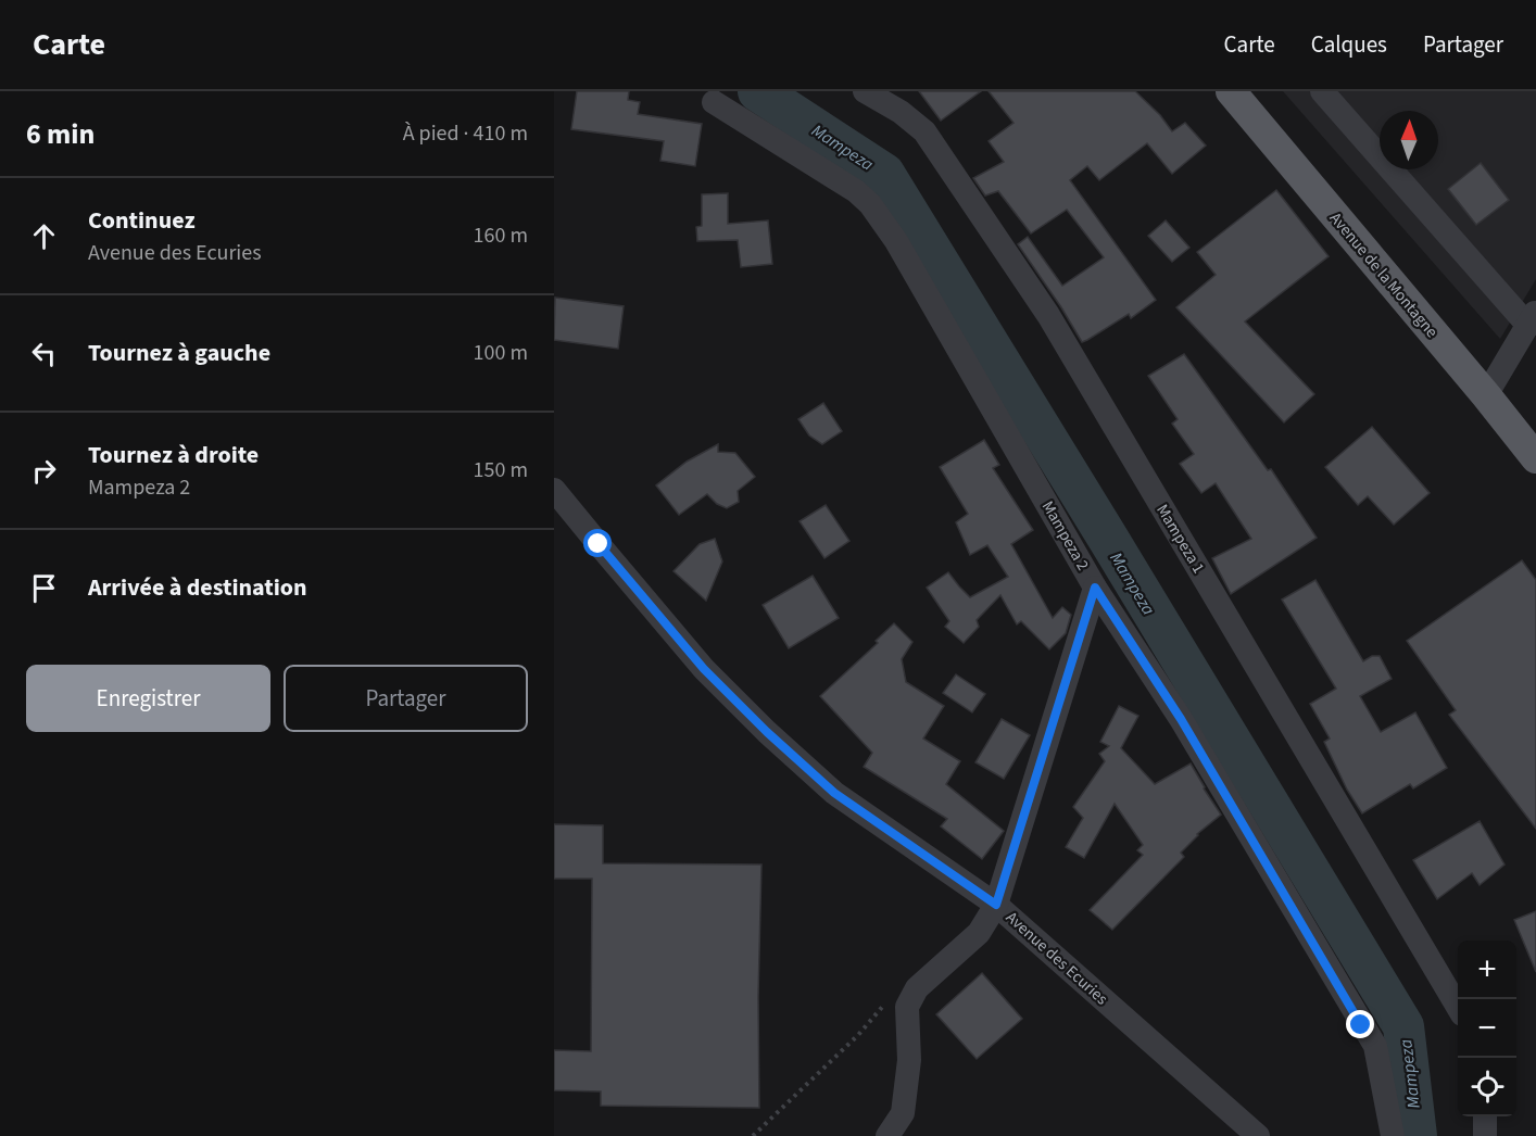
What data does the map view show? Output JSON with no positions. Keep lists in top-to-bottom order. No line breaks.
{"streets":{"main road":["Avenue de la Montagne"],"street":["Mampeza 2","Mampeza 1","Avenue des Ecuries"]},"water":["Mampeza"],"north":"top","page":{"header":"Carte","nav":["Carte","Calques","Partager"],"heading":["6 min","À pied · 410 m"],"list":[["Continuez","Avenue des Ecuries","160 m"],["Tournez à gauche","100 m"],["Tournez à droite","Mampeza 2","150 m"],"Arrivée à destination"],"buttons":["Enregistrer","Partager"],"map_buttons":["+","−"]}}
